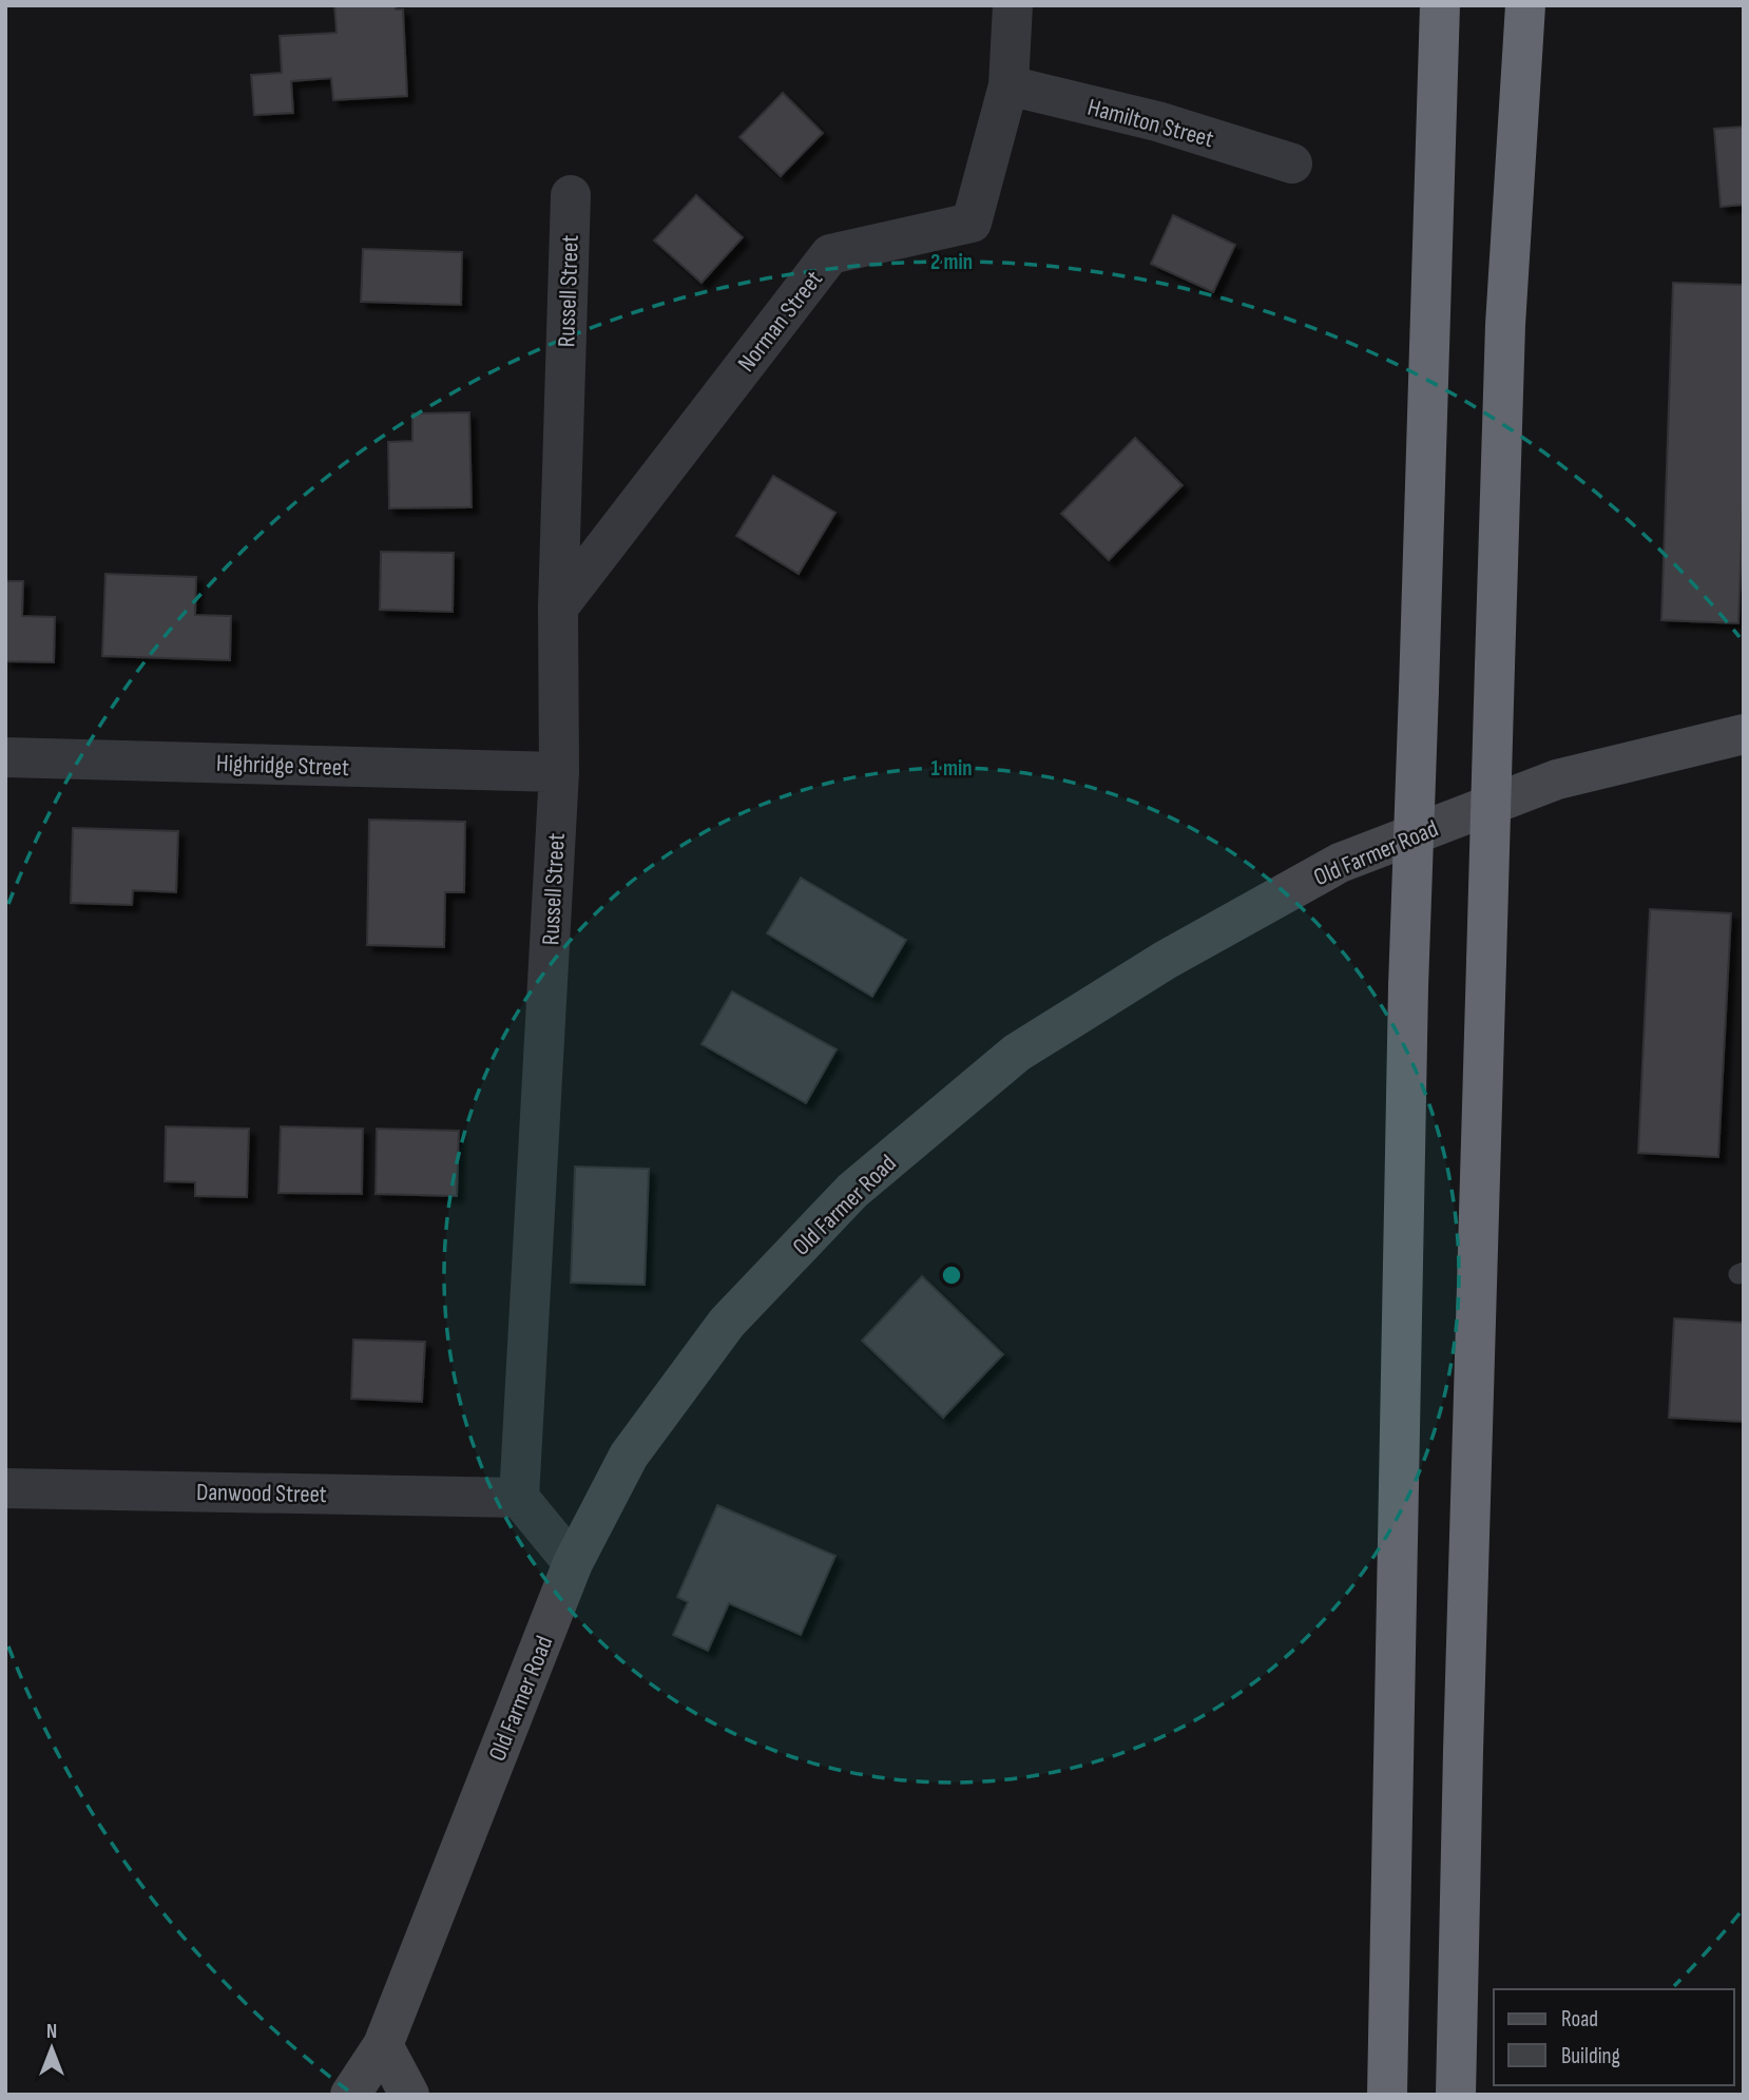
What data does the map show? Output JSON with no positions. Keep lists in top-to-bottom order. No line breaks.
{"streets":{"street":["Hamilton Street","Russell Street","Norman Street","Highridge Street","Old Farmer Road","Danwood Street"]},"crossings":[["Hamilton Street","Norman Street"],["Russell Street","Norman Street"],["Russell Street","Highridge Street"],["Russell Street","Danwood Street"]],"legend":["Road","Building"],"north":"top","rings":["2 min","1 min"]}
